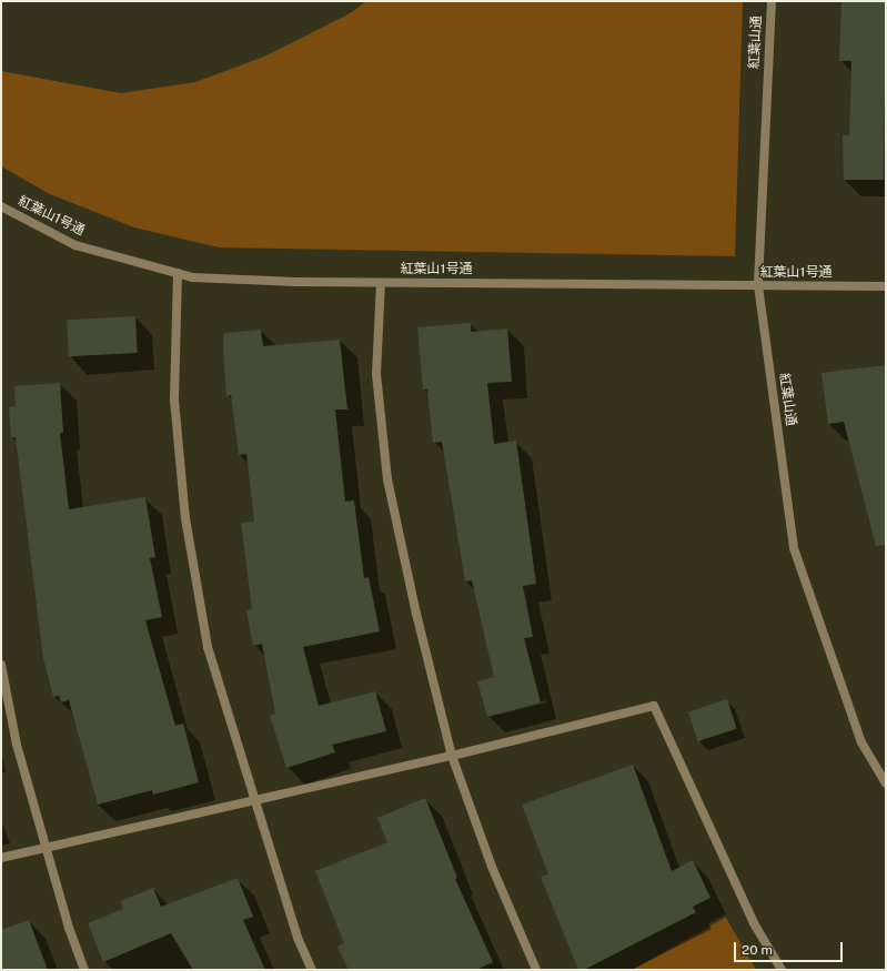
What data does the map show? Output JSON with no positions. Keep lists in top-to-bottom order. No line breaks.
{"streets":{"street":["紅葉山通","紅葉山1号通"]},"crossings":[["紅葉山通","紅葉山1号通"]],"scale_bar":"20 m"}
